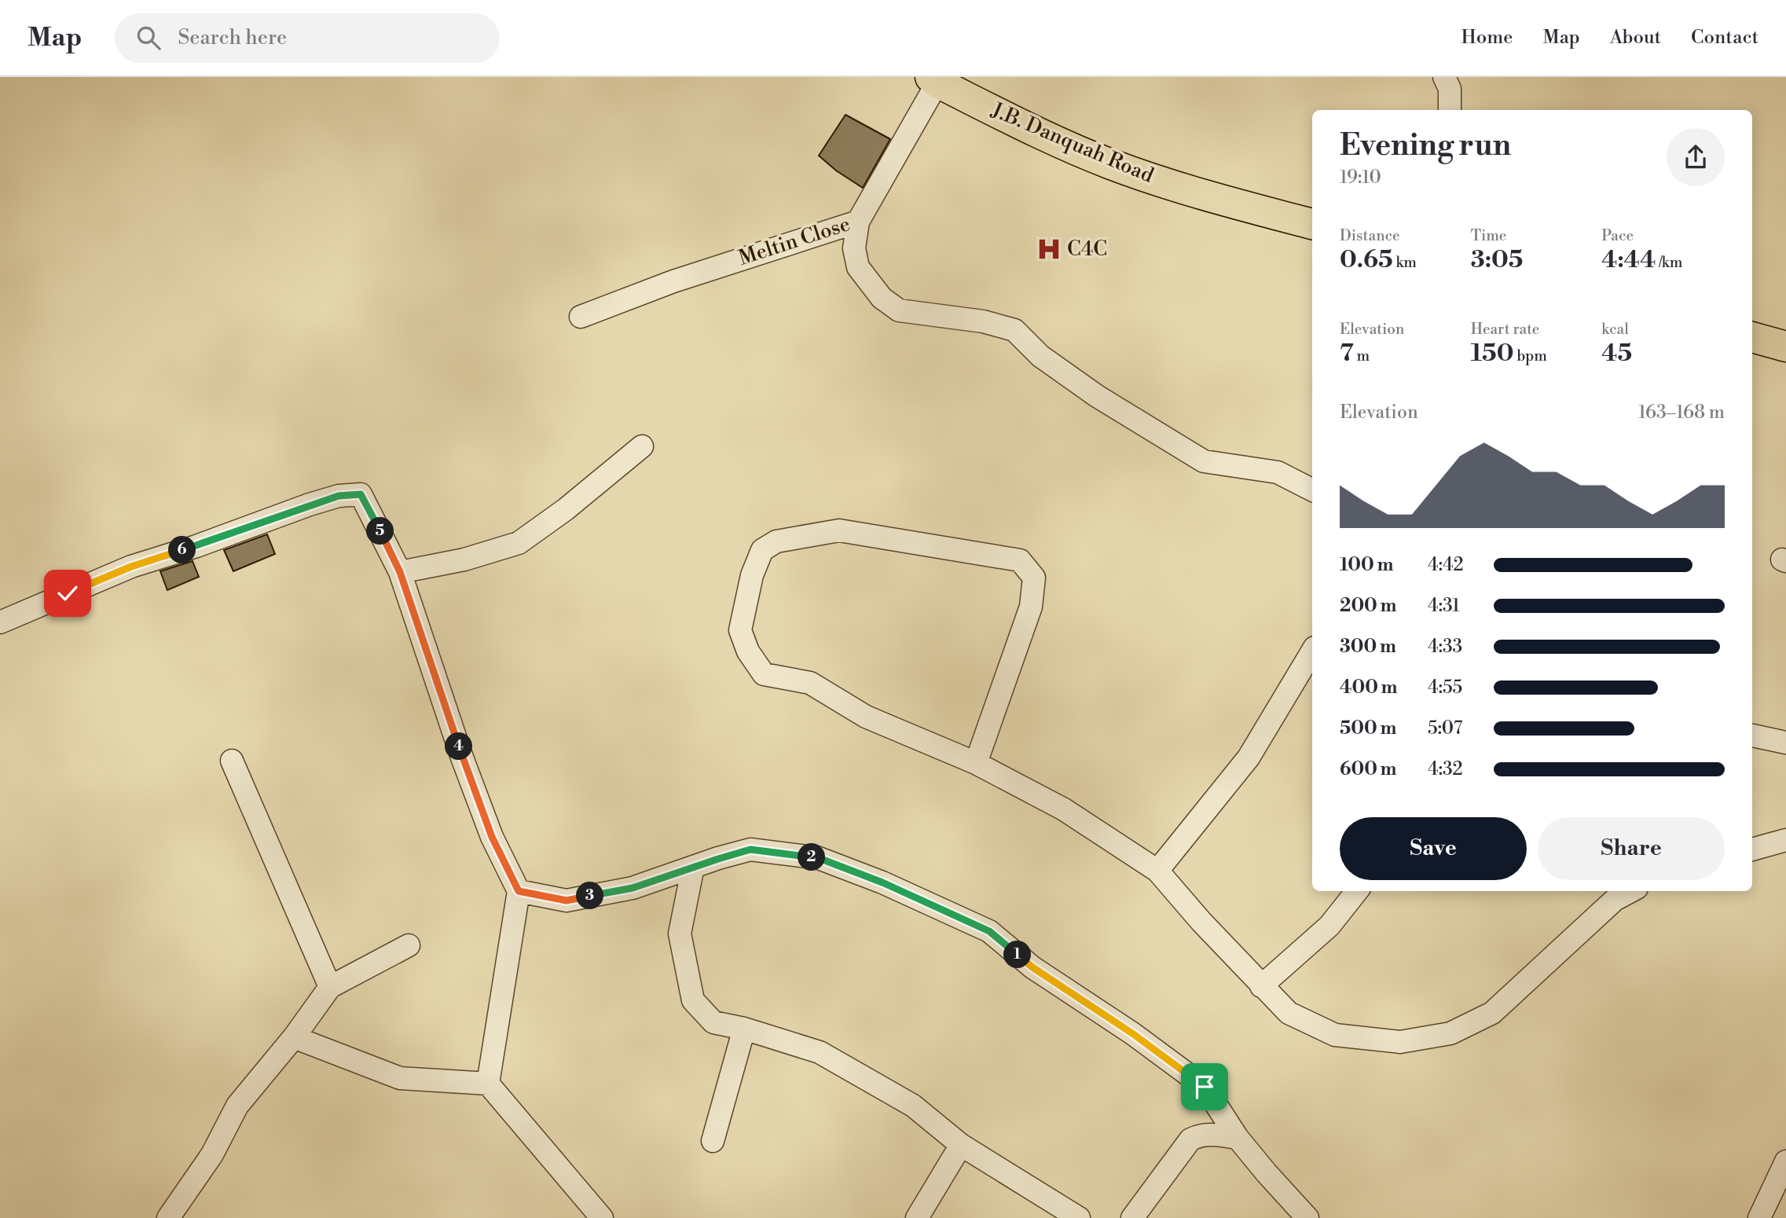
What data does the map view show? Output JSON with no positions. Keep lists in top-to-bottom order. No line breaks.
{"streets":{"highway":["J.B. Danquah Road"],"street":["Meltin Close"]},"crossings":[["J.B. Danquah Road","Meltin Close"]],"places":{"hospital":["C4C"]},"page":{"header":"Map","search":"Search here","nav":["Home","Map","About","Contact"],"heading":["Evening run","19:10"],"stats":[["Distance","0.65 km"],["Time","3:05"],["Pace","4:44 /km"],["Elevation","7 m"],["Heart rate","150 bpm"],["kcal","45"]],"chart":["Elevation","163–168 m"],"pins":["5","6","4","2","3","1"],"list":[{"name":"100 m","note":"4:42"},{"name":"200 m","note":"4:31"},{"name":"300 m","note":"4:33"},{"name":"400 m","note":"4:55"},{"name":"500 m","note":"5:07"},{"name":"600 m","note":"4:32"}],"buttons":["Save","Share"]}}
